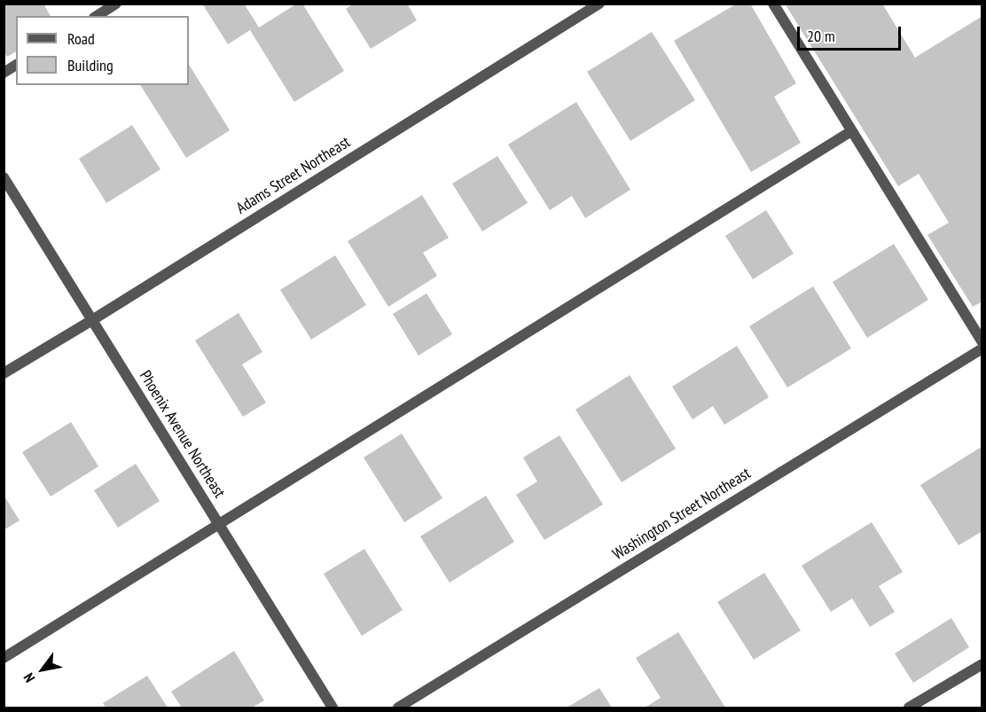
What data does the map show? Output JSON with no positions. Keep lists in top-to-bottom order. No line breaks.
{"streets":{"street":["Adams Street Northeast","Phoenix Avenue Northeast","Washington Street Northeast"]},"crossings":[["Adams Street Northeast","Phoenix Avenue Northeast"]],"legend":["Road","Building"],"scale_bar":"20 m","north":"bottom left"}
